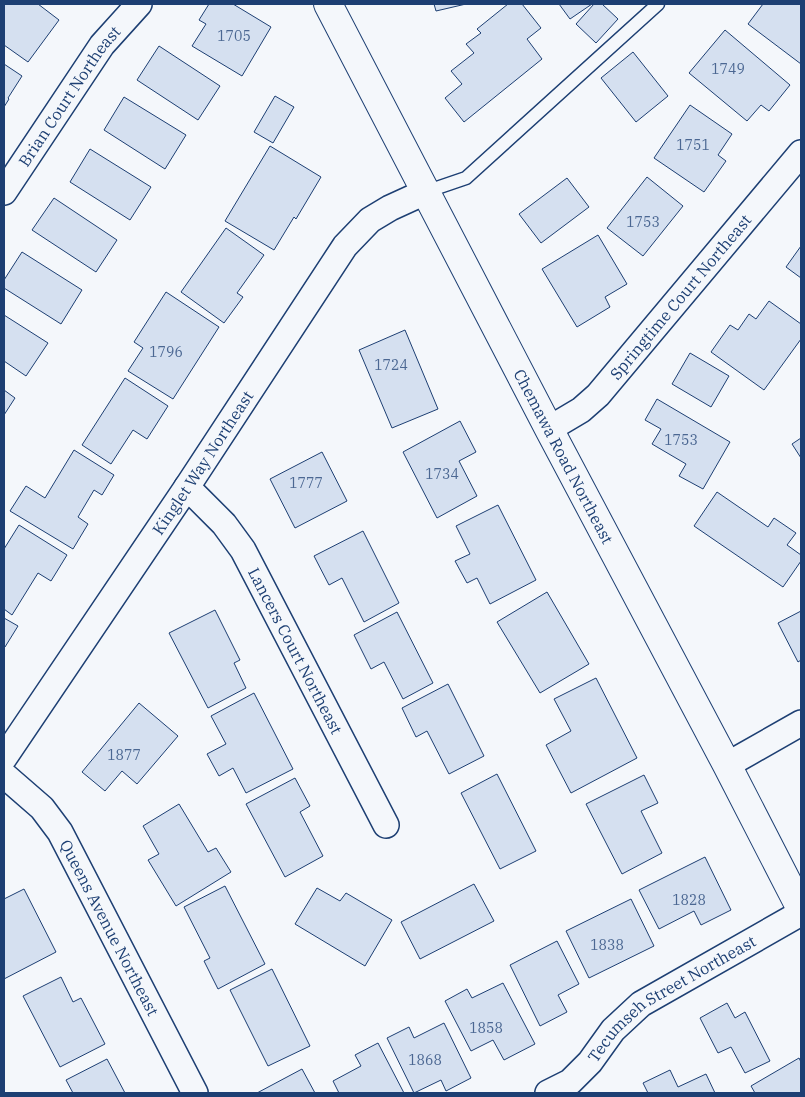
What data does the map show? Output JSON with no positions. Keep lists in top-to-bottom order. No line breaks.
{"streets":{"main road":["Chemawa Road Northeast"],"street":["Brian Court Northeast","Springtime Court Northeast","Kinglet Way Northeast","Lancers Court Northeast","Queens Avenue Northeast","Tecumseh Street Northeast"]},"crossings":[["Springtime Court Northeast","Chemawa Road Northeast"],["Chemawa Road Northeast","Kinglet Way Northeast"],["Kinglet Way Northeast","Lancers Court Northeast"]],"house_numbers":["1705","1749","1751","1753","1796","1724","1753","1734","1777","1877","1828","1838","1858","1868"]}
